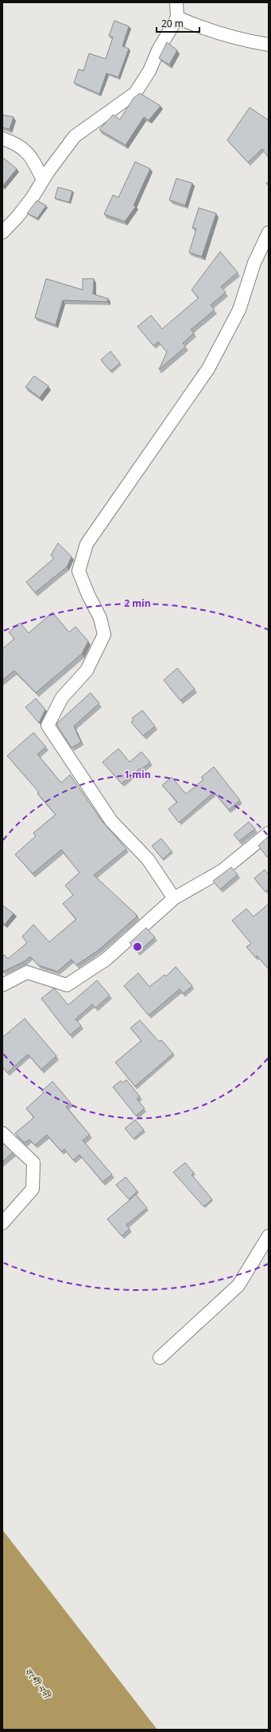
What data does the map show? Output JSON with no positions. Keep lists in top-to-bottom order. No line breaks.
{"water":["বংশী নদী"],"scale_bar":"20 m","rings":["2 min","1 min"]}
